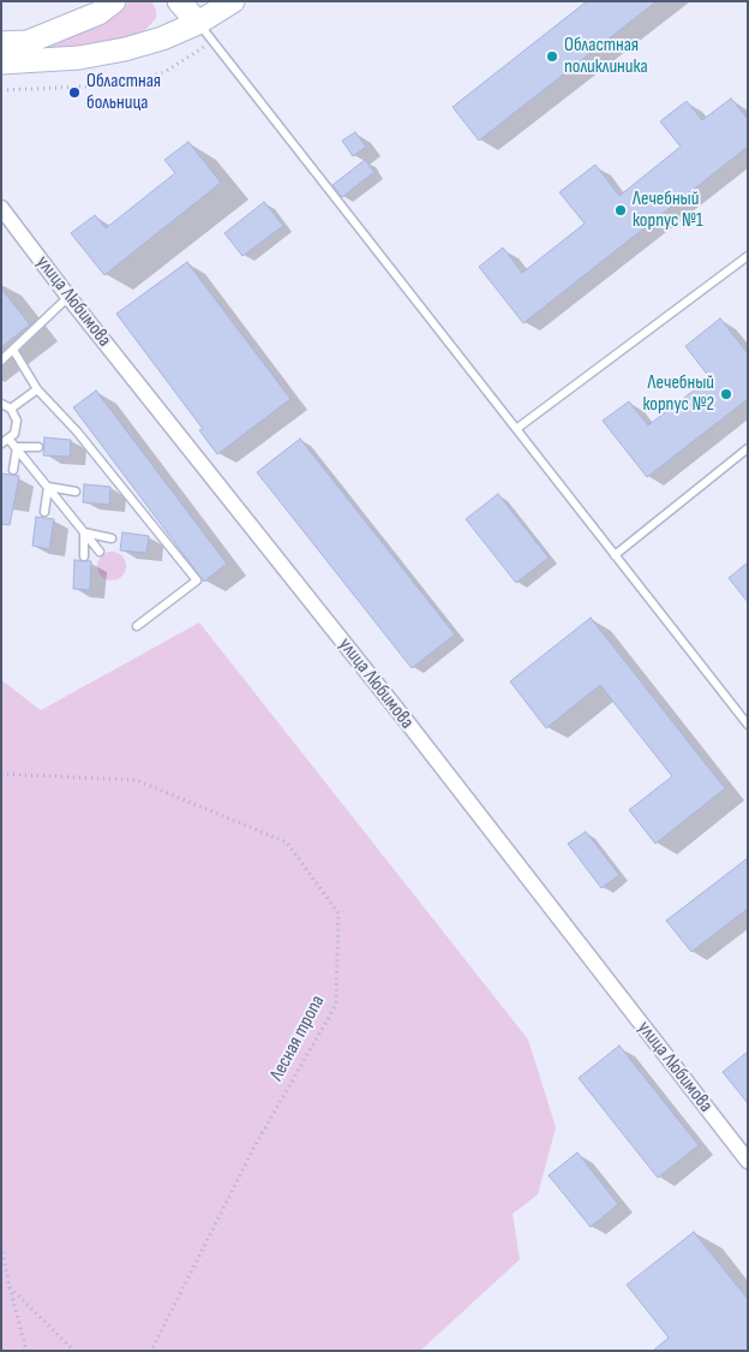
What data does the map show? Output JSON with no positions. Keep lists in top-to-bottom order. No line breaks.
{"streets":{"street":["улица Любимова"],"path":["Лесная тропа"]},"places":["Областная поликлиника","Областная больница","Лечебный корпус №1","Лечебный корпус №2"]}
